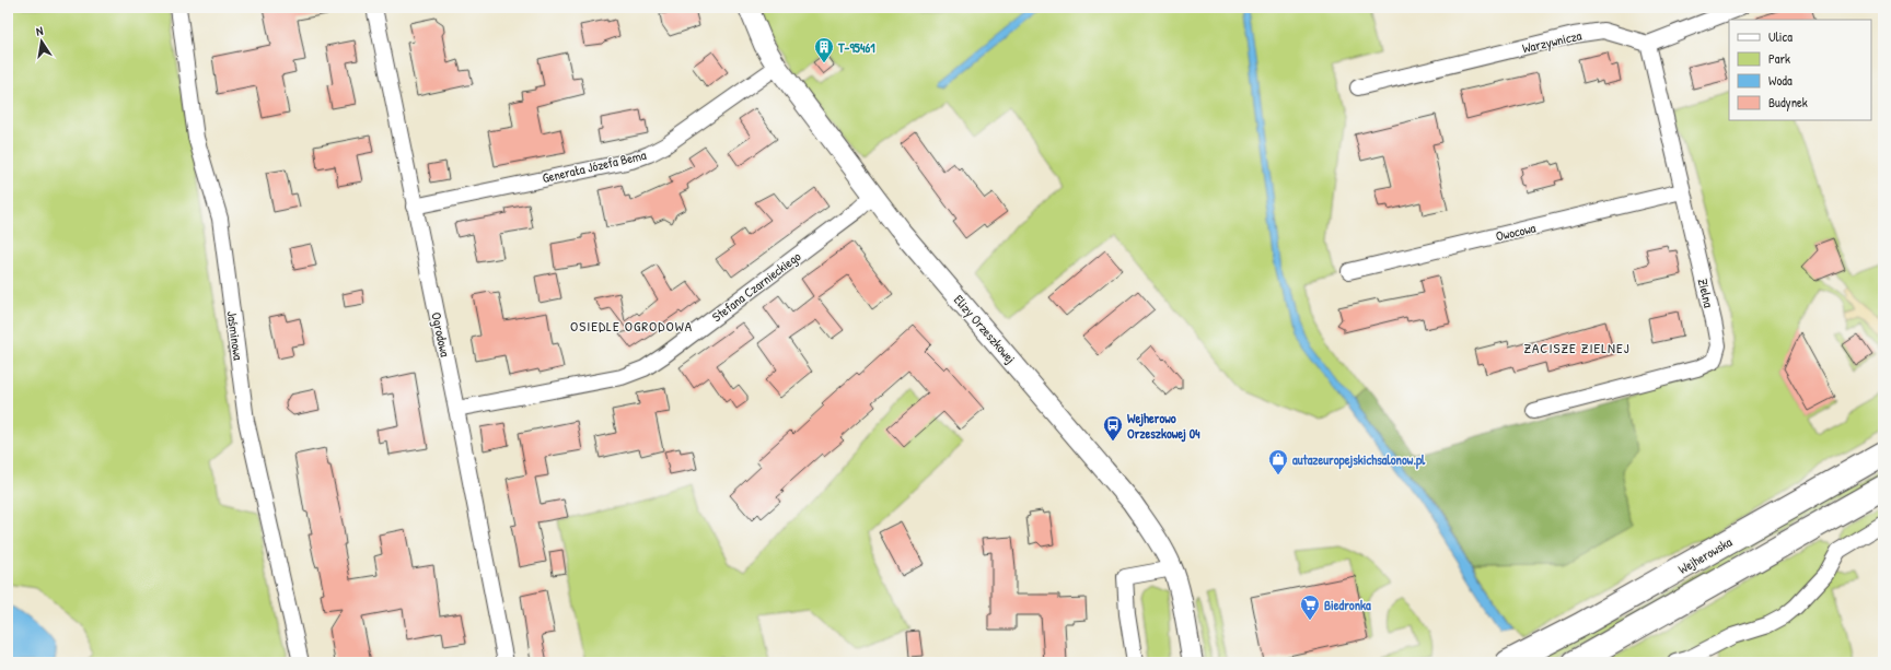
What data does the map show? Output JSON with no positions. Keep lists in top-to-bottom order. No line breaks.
{"streets":{"main road":["Wejherowska"],"street":["Warzywnicza","Generała Józefa Bema","Owocowa","Stefana Czarnieckiego","Zielna","Elizy Orzeszkowej","Ogrodowa","Jaśminowa"]},"crossings":[["Warzywnicza","Zielna"],["Generała Józefa Bema","Elizy Orzeszkowej"],["Generała Józefa Bema","Ogrodowa"],["Owocowa","Zielna"],["Stefana Czarnieckiego","Elizy Orzeszkowej"],["Stefana Czarnieckiego","Ogrodowa"]],"districts":["OSIEDLE OGRODOWA","ZACISZE ZIELNEJ"],"places":{"building":["T-95461"],"bus stop":["Wejherowo Orzeszkowej 04"],"shop":["autazeuropejskichsalonow.pl"],"supermarket":["Biedronka"]},"legend":["Ulica","Park","Woda","Budynek"],"north":"top"}
